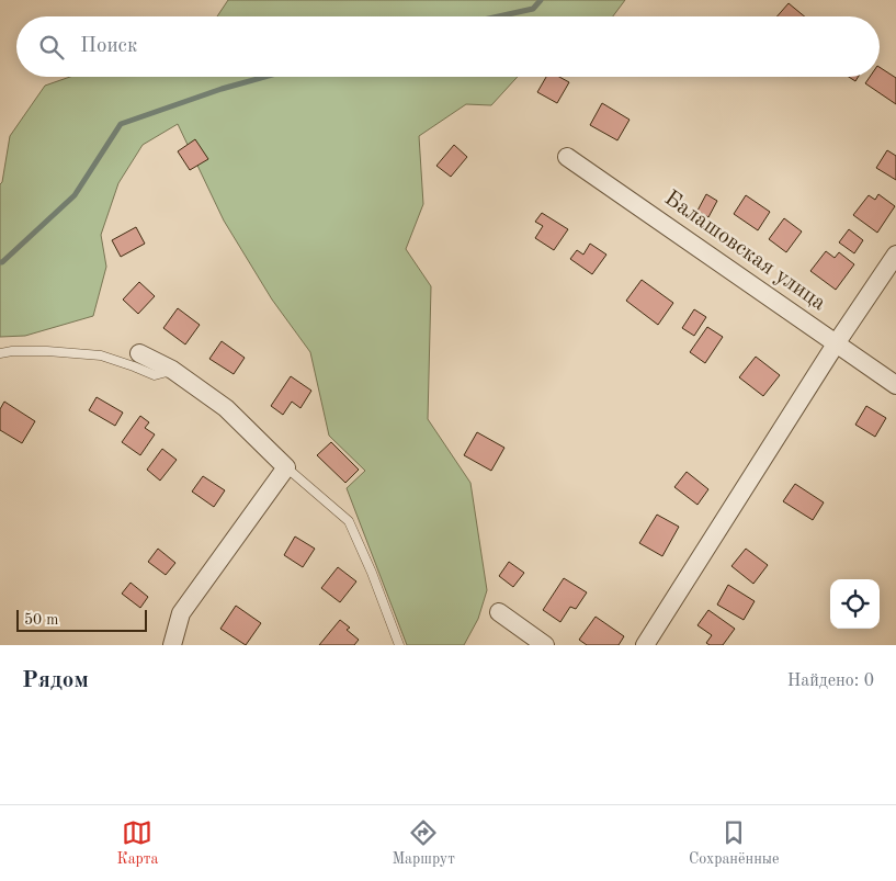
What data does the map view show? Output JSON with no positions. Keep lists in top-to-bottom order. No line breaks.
{"streets":{"street":["Балашовская улица"]},"scale_bar":"50 m","page":{"search":"Поиск","scale":"50 m","heading":["Рядом","Найдено: 0"],"nav":["Карта","Маршрут","Сохранённые"]}}
